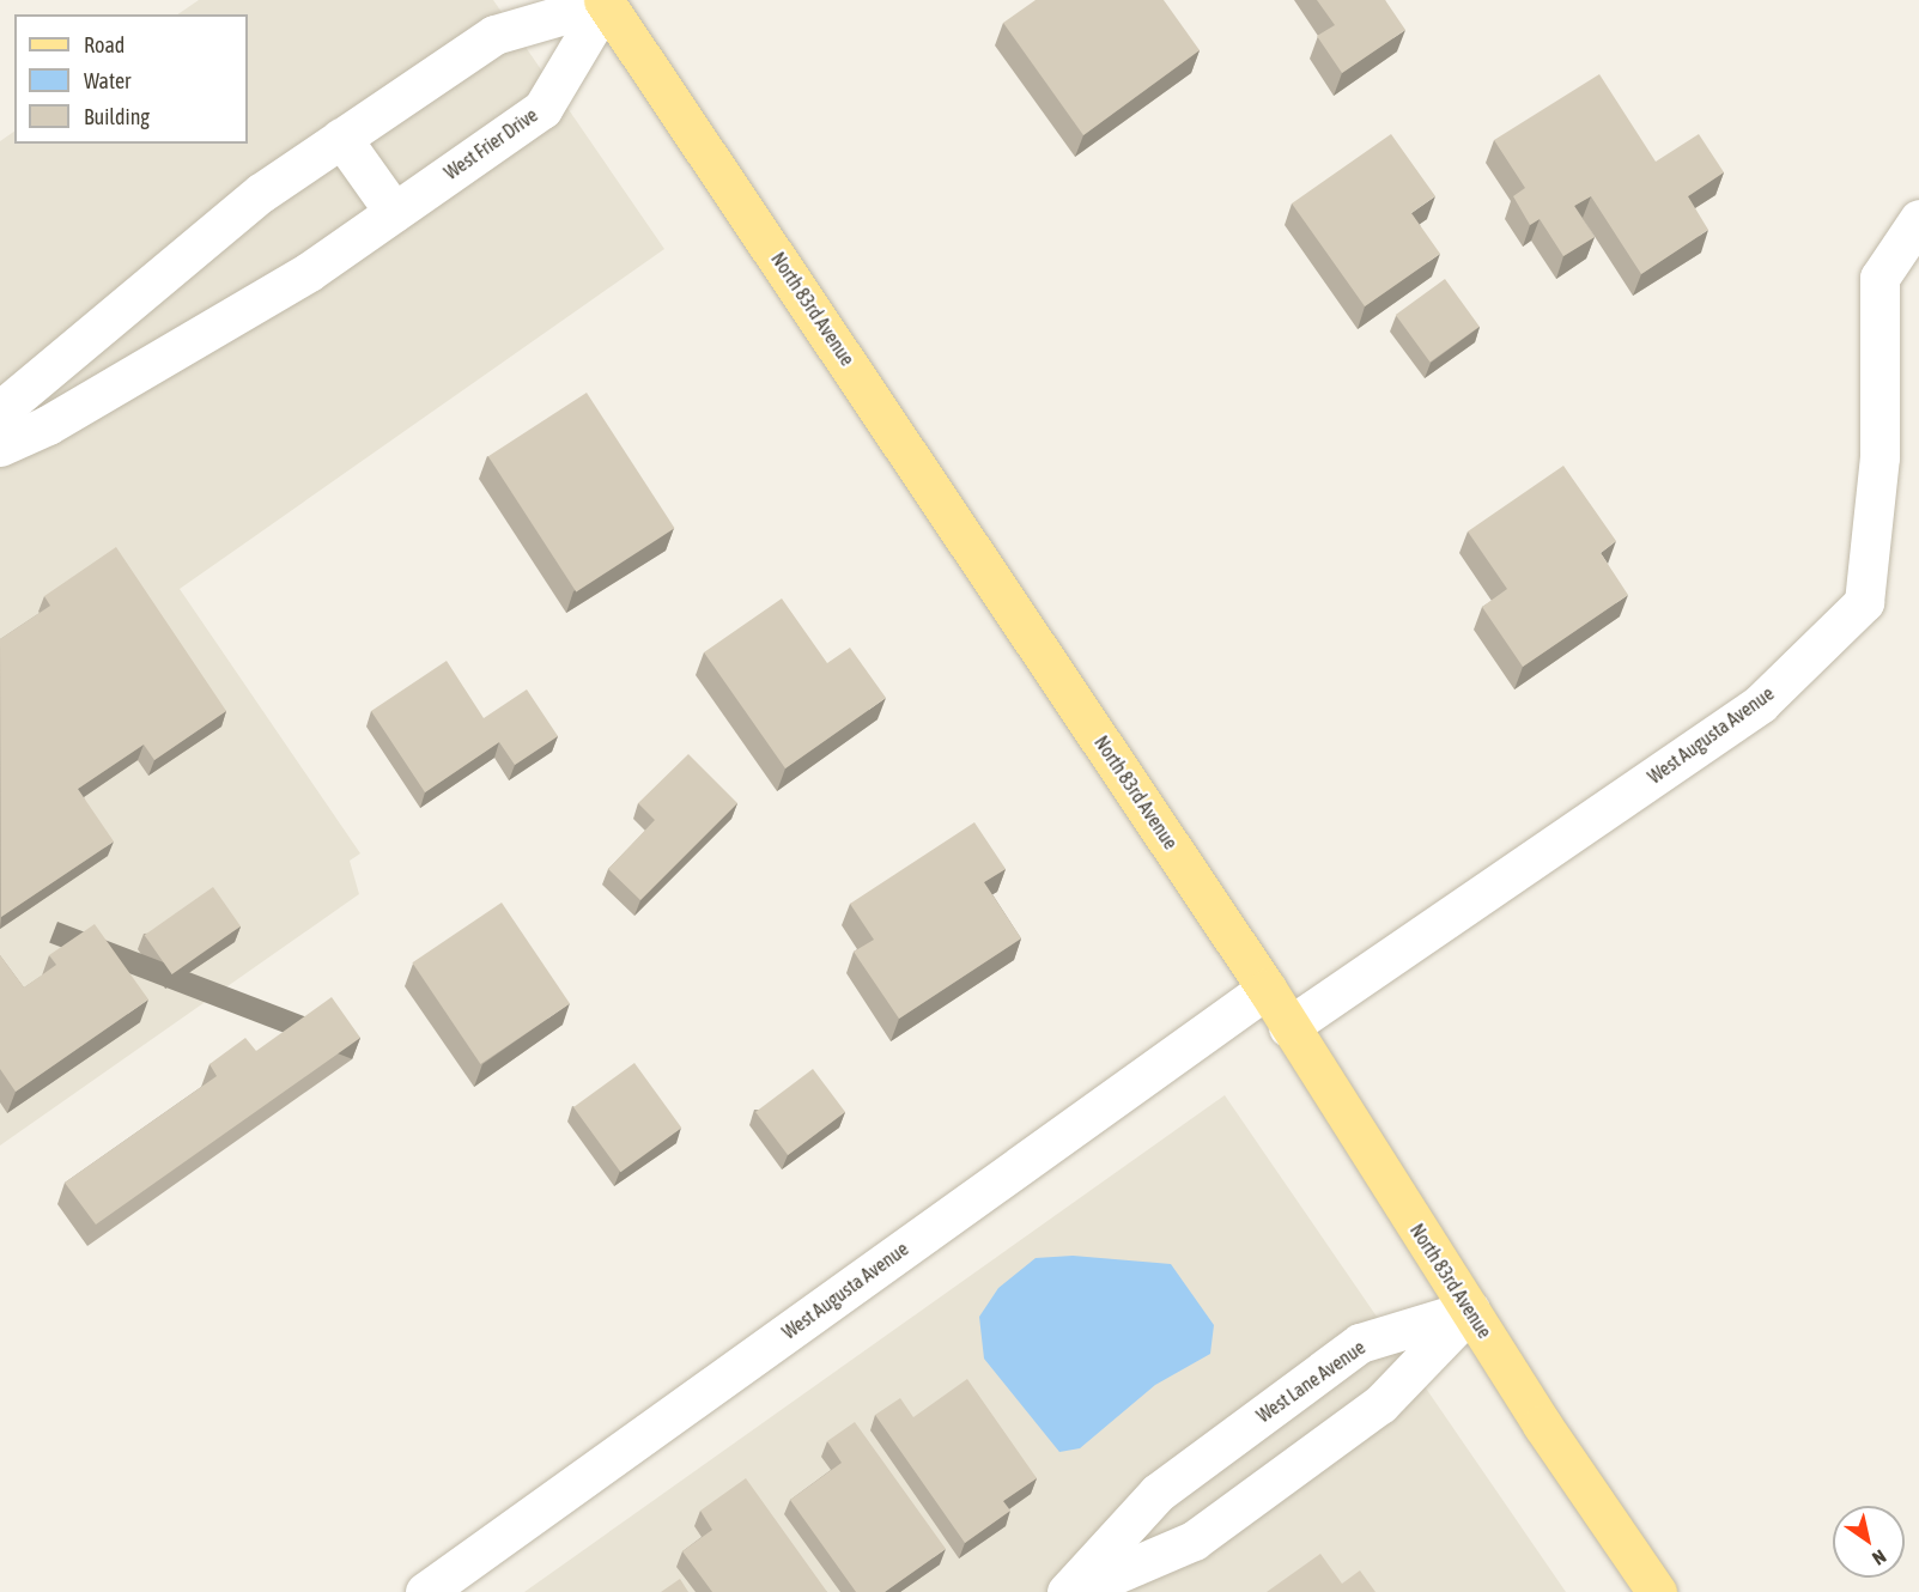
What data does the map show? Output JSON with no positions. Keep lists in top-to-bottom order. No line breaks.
{"streets":{"main road":["North 83rd Avenue"],"street":["West Frier Drive","West Augusta Avenue","West Lane Avenue"]},"crossings":[["West Frier Drive","North 83rd Avenue"],["North 83rd Avenue","West Augusta Avenue"],["North 83rd Avenue","West Lane Avenue"]],"legend":["Road","Water","Building"],"north":"bottom right"}
